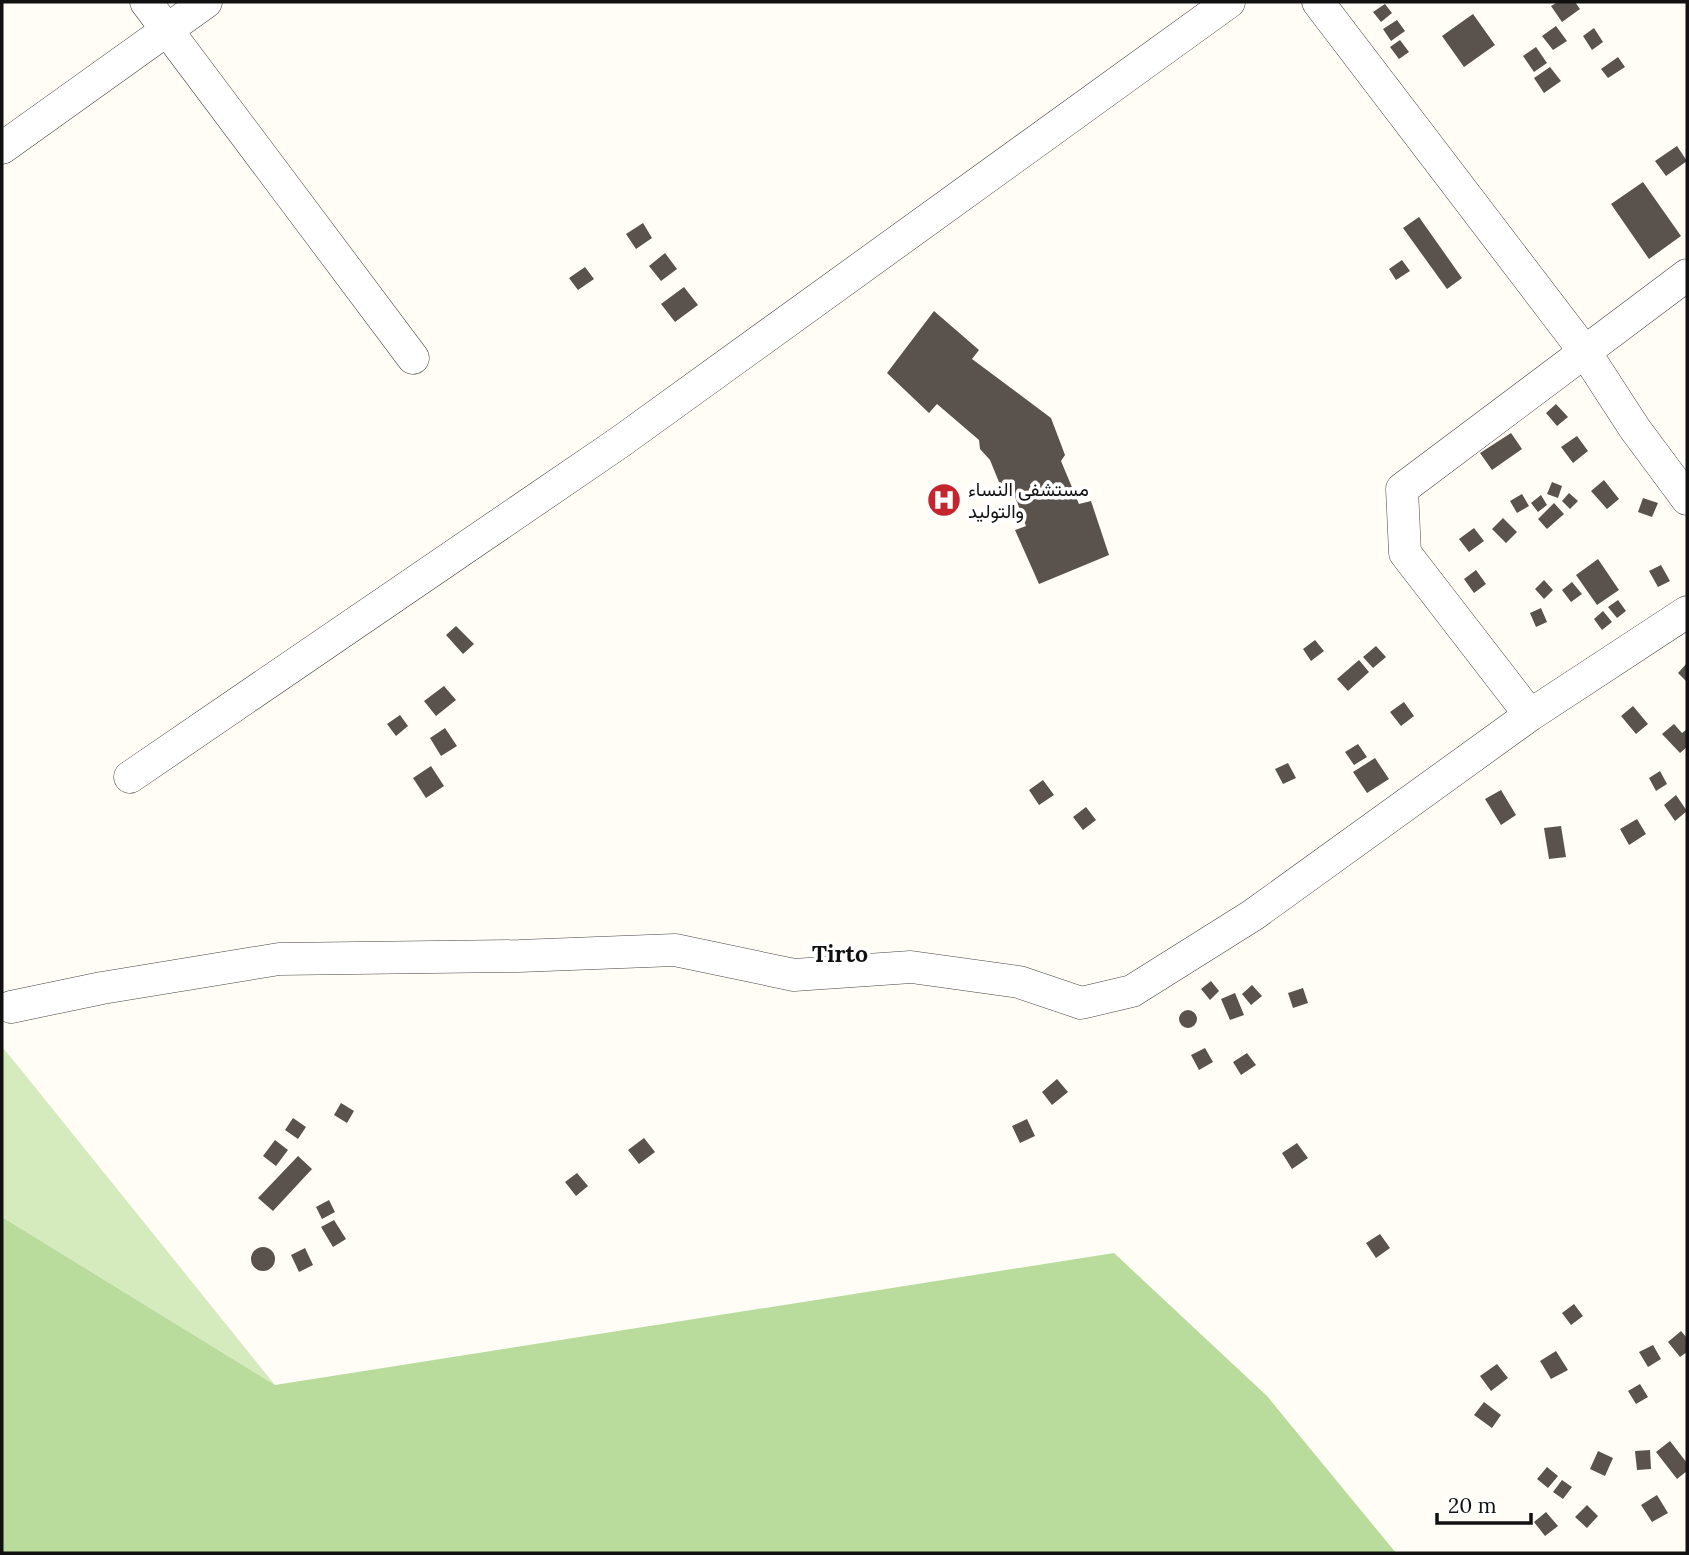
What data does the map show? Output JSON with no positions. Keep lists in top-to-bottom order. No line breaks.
{"districts":["Tirto"],"places":{"hospital":["مستشفى النساء والتوليد"]},"scale_bar":"20 m"}
